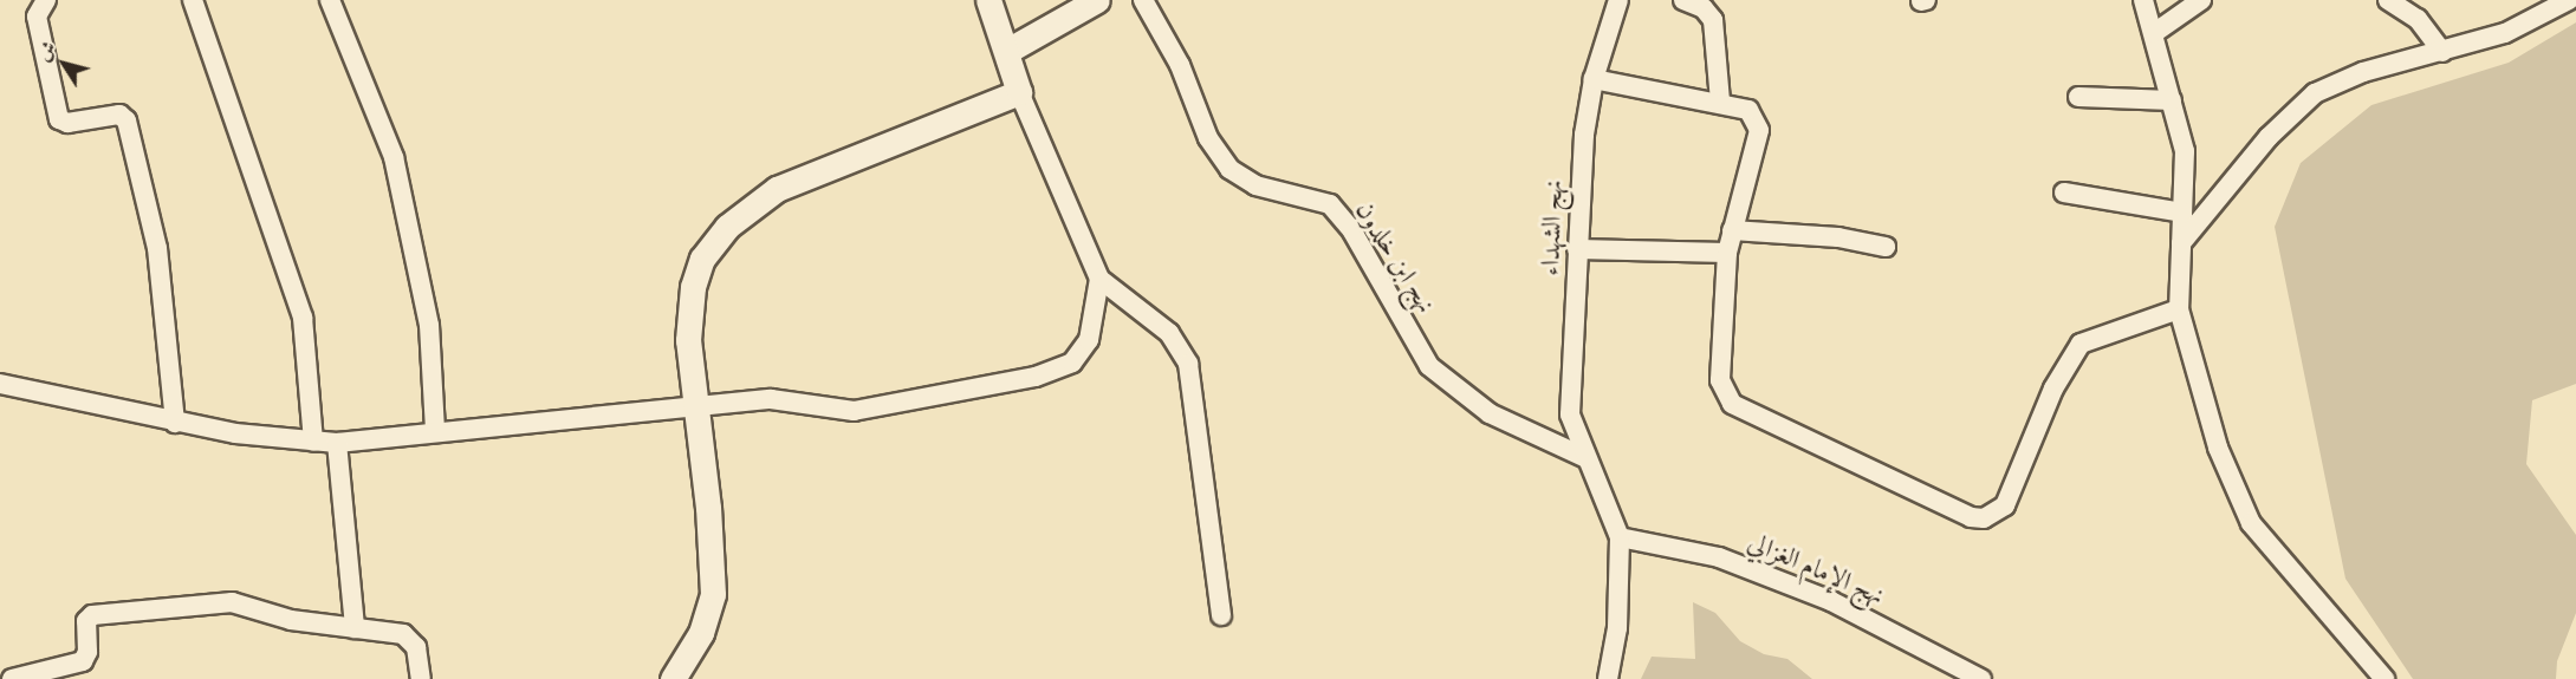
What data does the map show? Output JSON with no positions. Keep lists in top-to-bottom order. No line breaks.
{"streets":{"street":["نهج الشهداء","نهج ابن خلدون","نهج الإمام الغزالي"]},"crossings":[["نهج الشهداء","نهج ابن خلدون"],["نهج الشهداء","نهج الإمام الغزالي"]],"north":"top left"}
